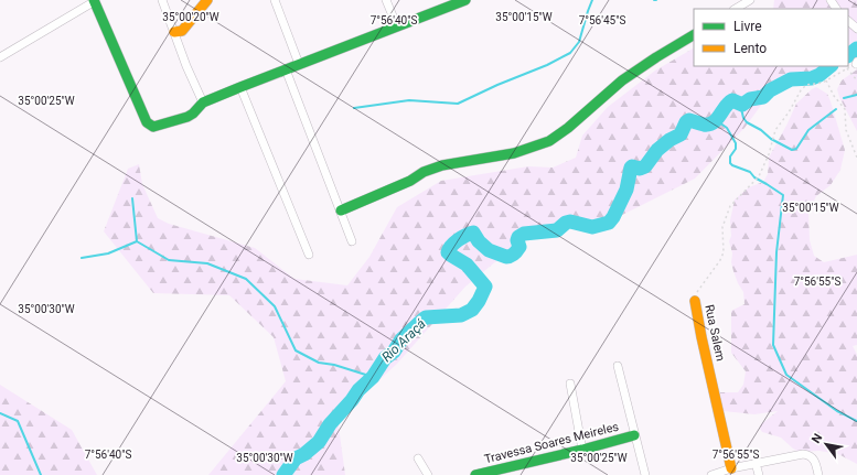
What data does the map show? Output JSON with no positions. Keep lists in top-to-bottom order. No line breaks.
{"streets":{"street":["Rua Salem","Travessa Soares Meireles"]},"water":["Rio Araçá"],"legend":["Livre","Lento"],"north":"top left","coordinates":["35°00'15\"W","35°00'20\"W","7°56'40\"S","7°56'45\"S","35°00'25\"W","7°56'55\"S","35°00'30\"W"]}
